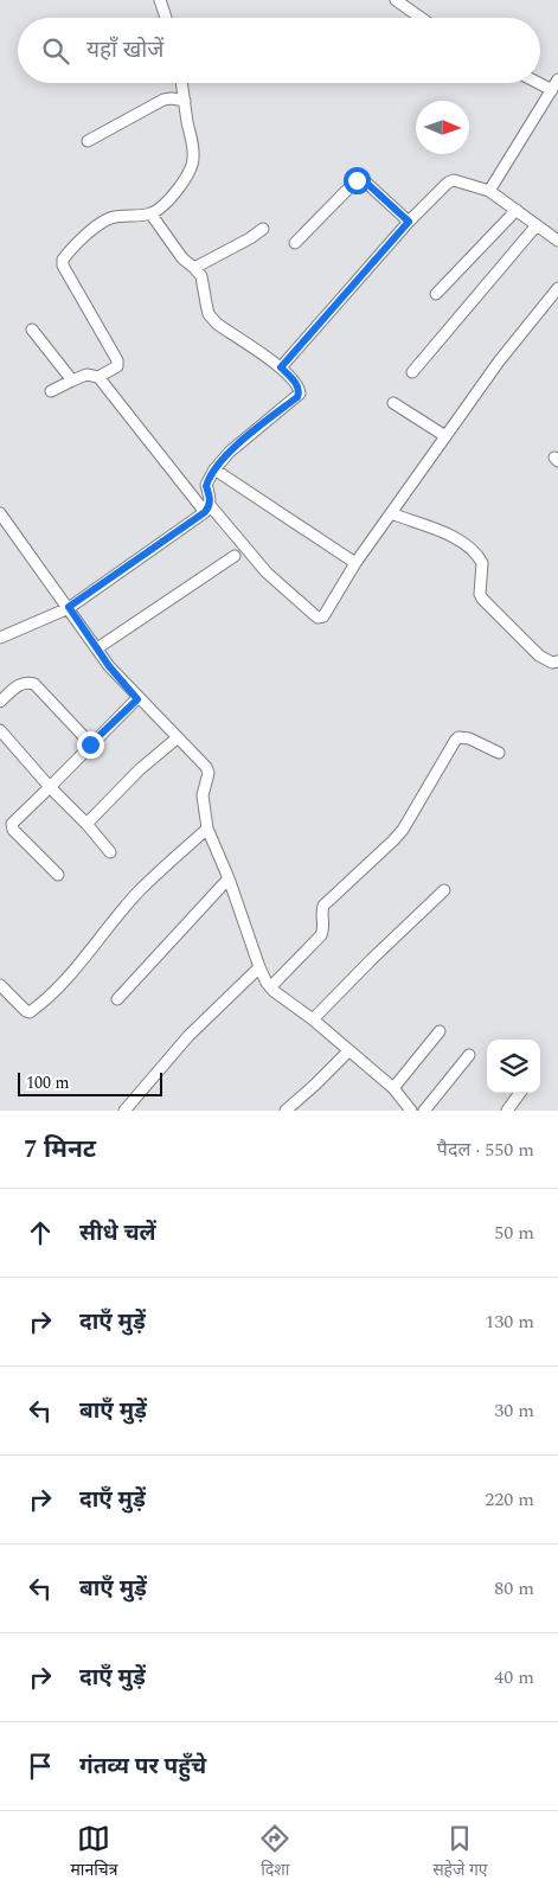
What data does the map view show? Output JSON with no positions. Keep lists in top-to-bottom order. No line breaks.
{"scale_bar":"100 m","north":"right","page":{"search":"यहाँ खोजें","scale":"100 m","heading":["7 मिनट","पैदल · 550 m"],"list":[["सीधे चलें","50 m"],["दाएँ मुड़ें","130 m"],["बाएँ मुड़ें","30 m"],["दाएँ मुड़ें","220 m"],["बाएँ मुड़ें","80 m"],["दाएँ मुड़ें","40 m"],"गंतव्य पर पहुँचे"],"nav":["मानचित्र","दिशा","सहेजे गए"]}}
